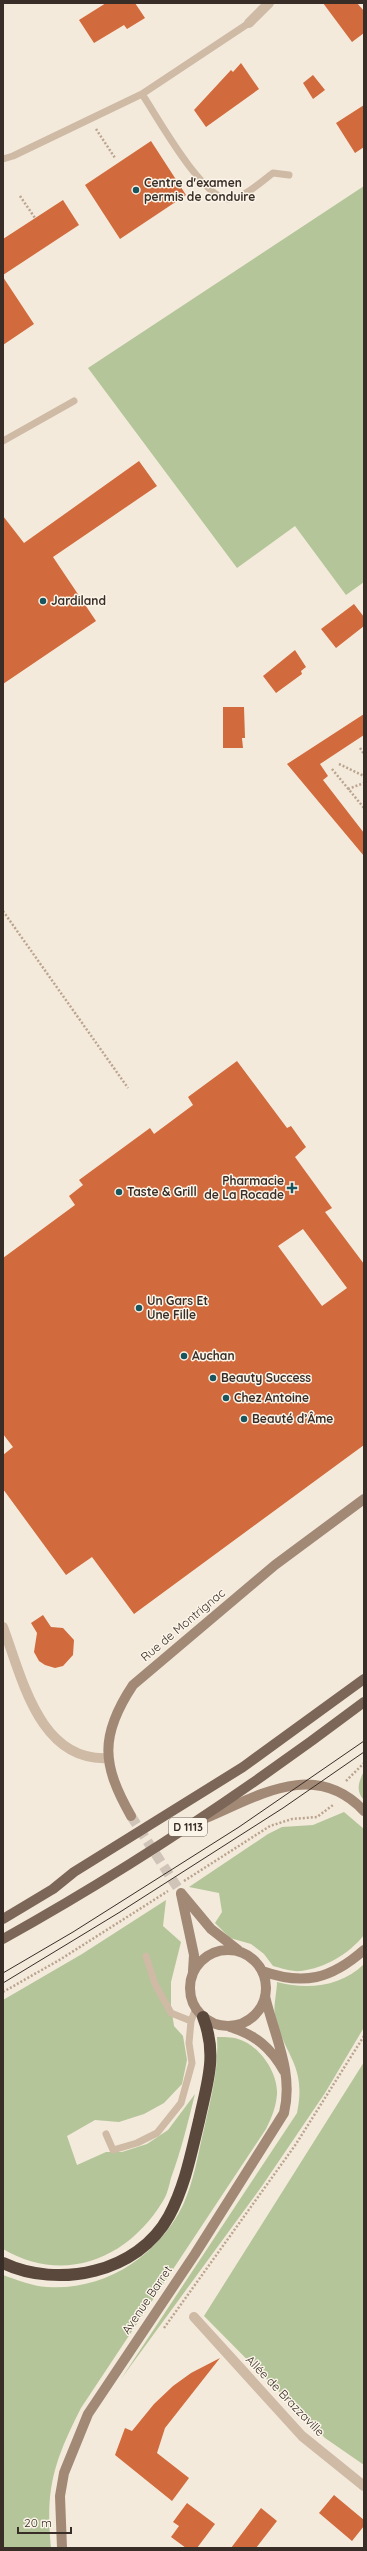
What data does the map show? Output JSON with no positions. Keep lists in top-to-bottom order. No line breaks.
{"streets":{"main road":["Rue de Montrignac","D 1113","Avenue Barret"],"street":["Allée de Brazzaville"]},"places":{"other":["Centre d'examen permis de conduire","Jardiland","Taste & Grill","Un Gars Et Une Fille","Auchan","Beauty Success","Chez Antoine","Beauté d’Âme"],"health":["Pharmacie de La Rocade"]},"scale_bar":"20 m"}
